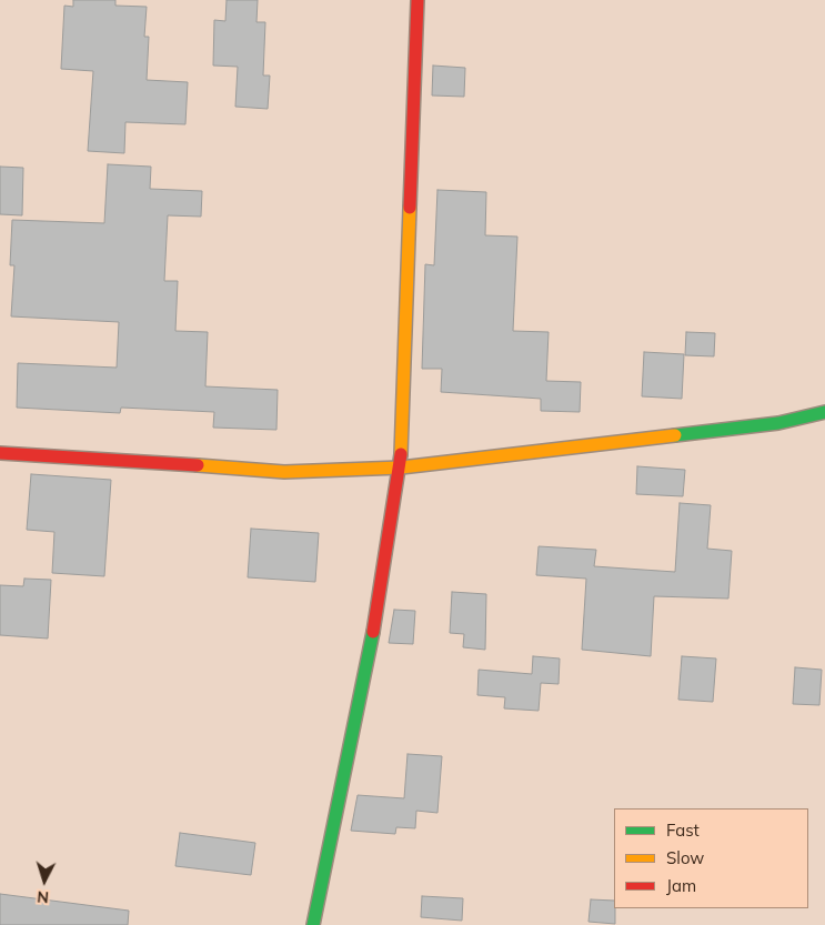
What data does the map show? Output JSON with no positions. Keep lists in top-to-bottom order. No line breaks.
{"legend":["Fast","Slow","Jam"],"north":"bottom"}
